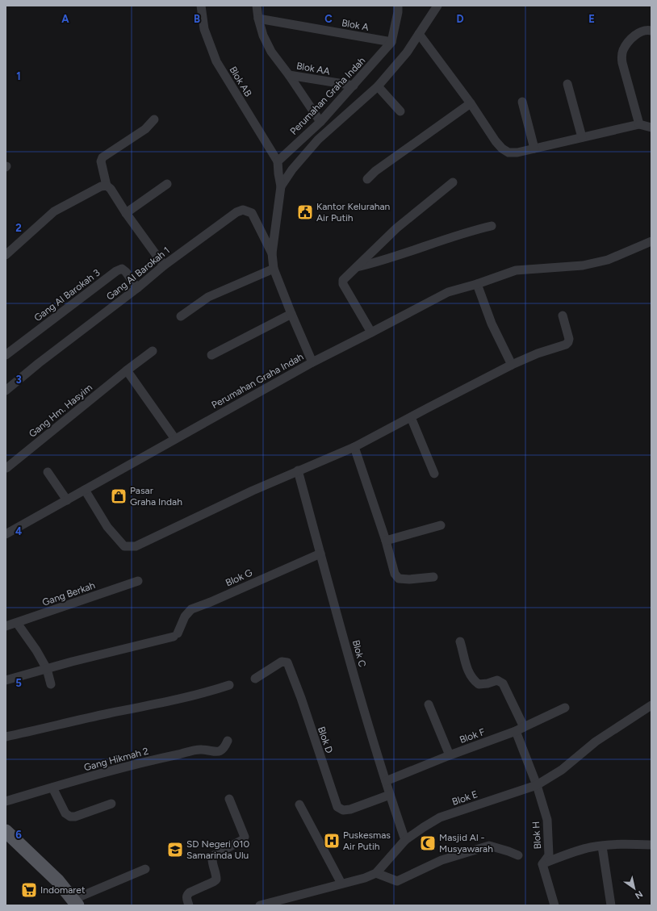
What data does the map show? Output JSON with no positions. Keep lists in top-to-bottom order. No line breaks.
{"streets":{"street":["Blok A","Blok AA","Blok AB","Perumahan Graha Indah","Gang Al Barokah 1","Gang Al Barokah 3","Gang Hm. Hasyim","Blok G","Gang Berkah","Blok C","Blok F","Blok D","Gang Hikmah 2","Blok E","Blok H"]},"crossings":[["Blok A","Blok AA"],["Blok A","Perumahan Graha Indah"],["Blok AA","Perumahan Graha Indah"],["Blok AB","Perumahan Graha Indah"],["Perumahan Graha Indah","Gang Al Barokah 1"],["Gang Al Barokah 1","Gang Al Barokah 3"],["Blok G","Blok C"],["Blok C","Blok F"],["Blok C","Blok D"],["Blok C","Blok E"],["Blok F","Blok H"],["Blok E","Blok H"]],"places":{"public building":["Kantor Kelurahan Air Putih"],"shop":["Pasar Graha Indah"],"hospital":["Puskesmas Air Putih"],"mosque":["Masjid Al - Musyawarah"],"school or university":["SD Negeri 010 Samarinda Ulu"],"supermarket":["Indomaret"]},"north":"bottom right","grid":{"columns":["A","B","C","D","E"],"rows":["1","2","3","4","5","6"]}}
